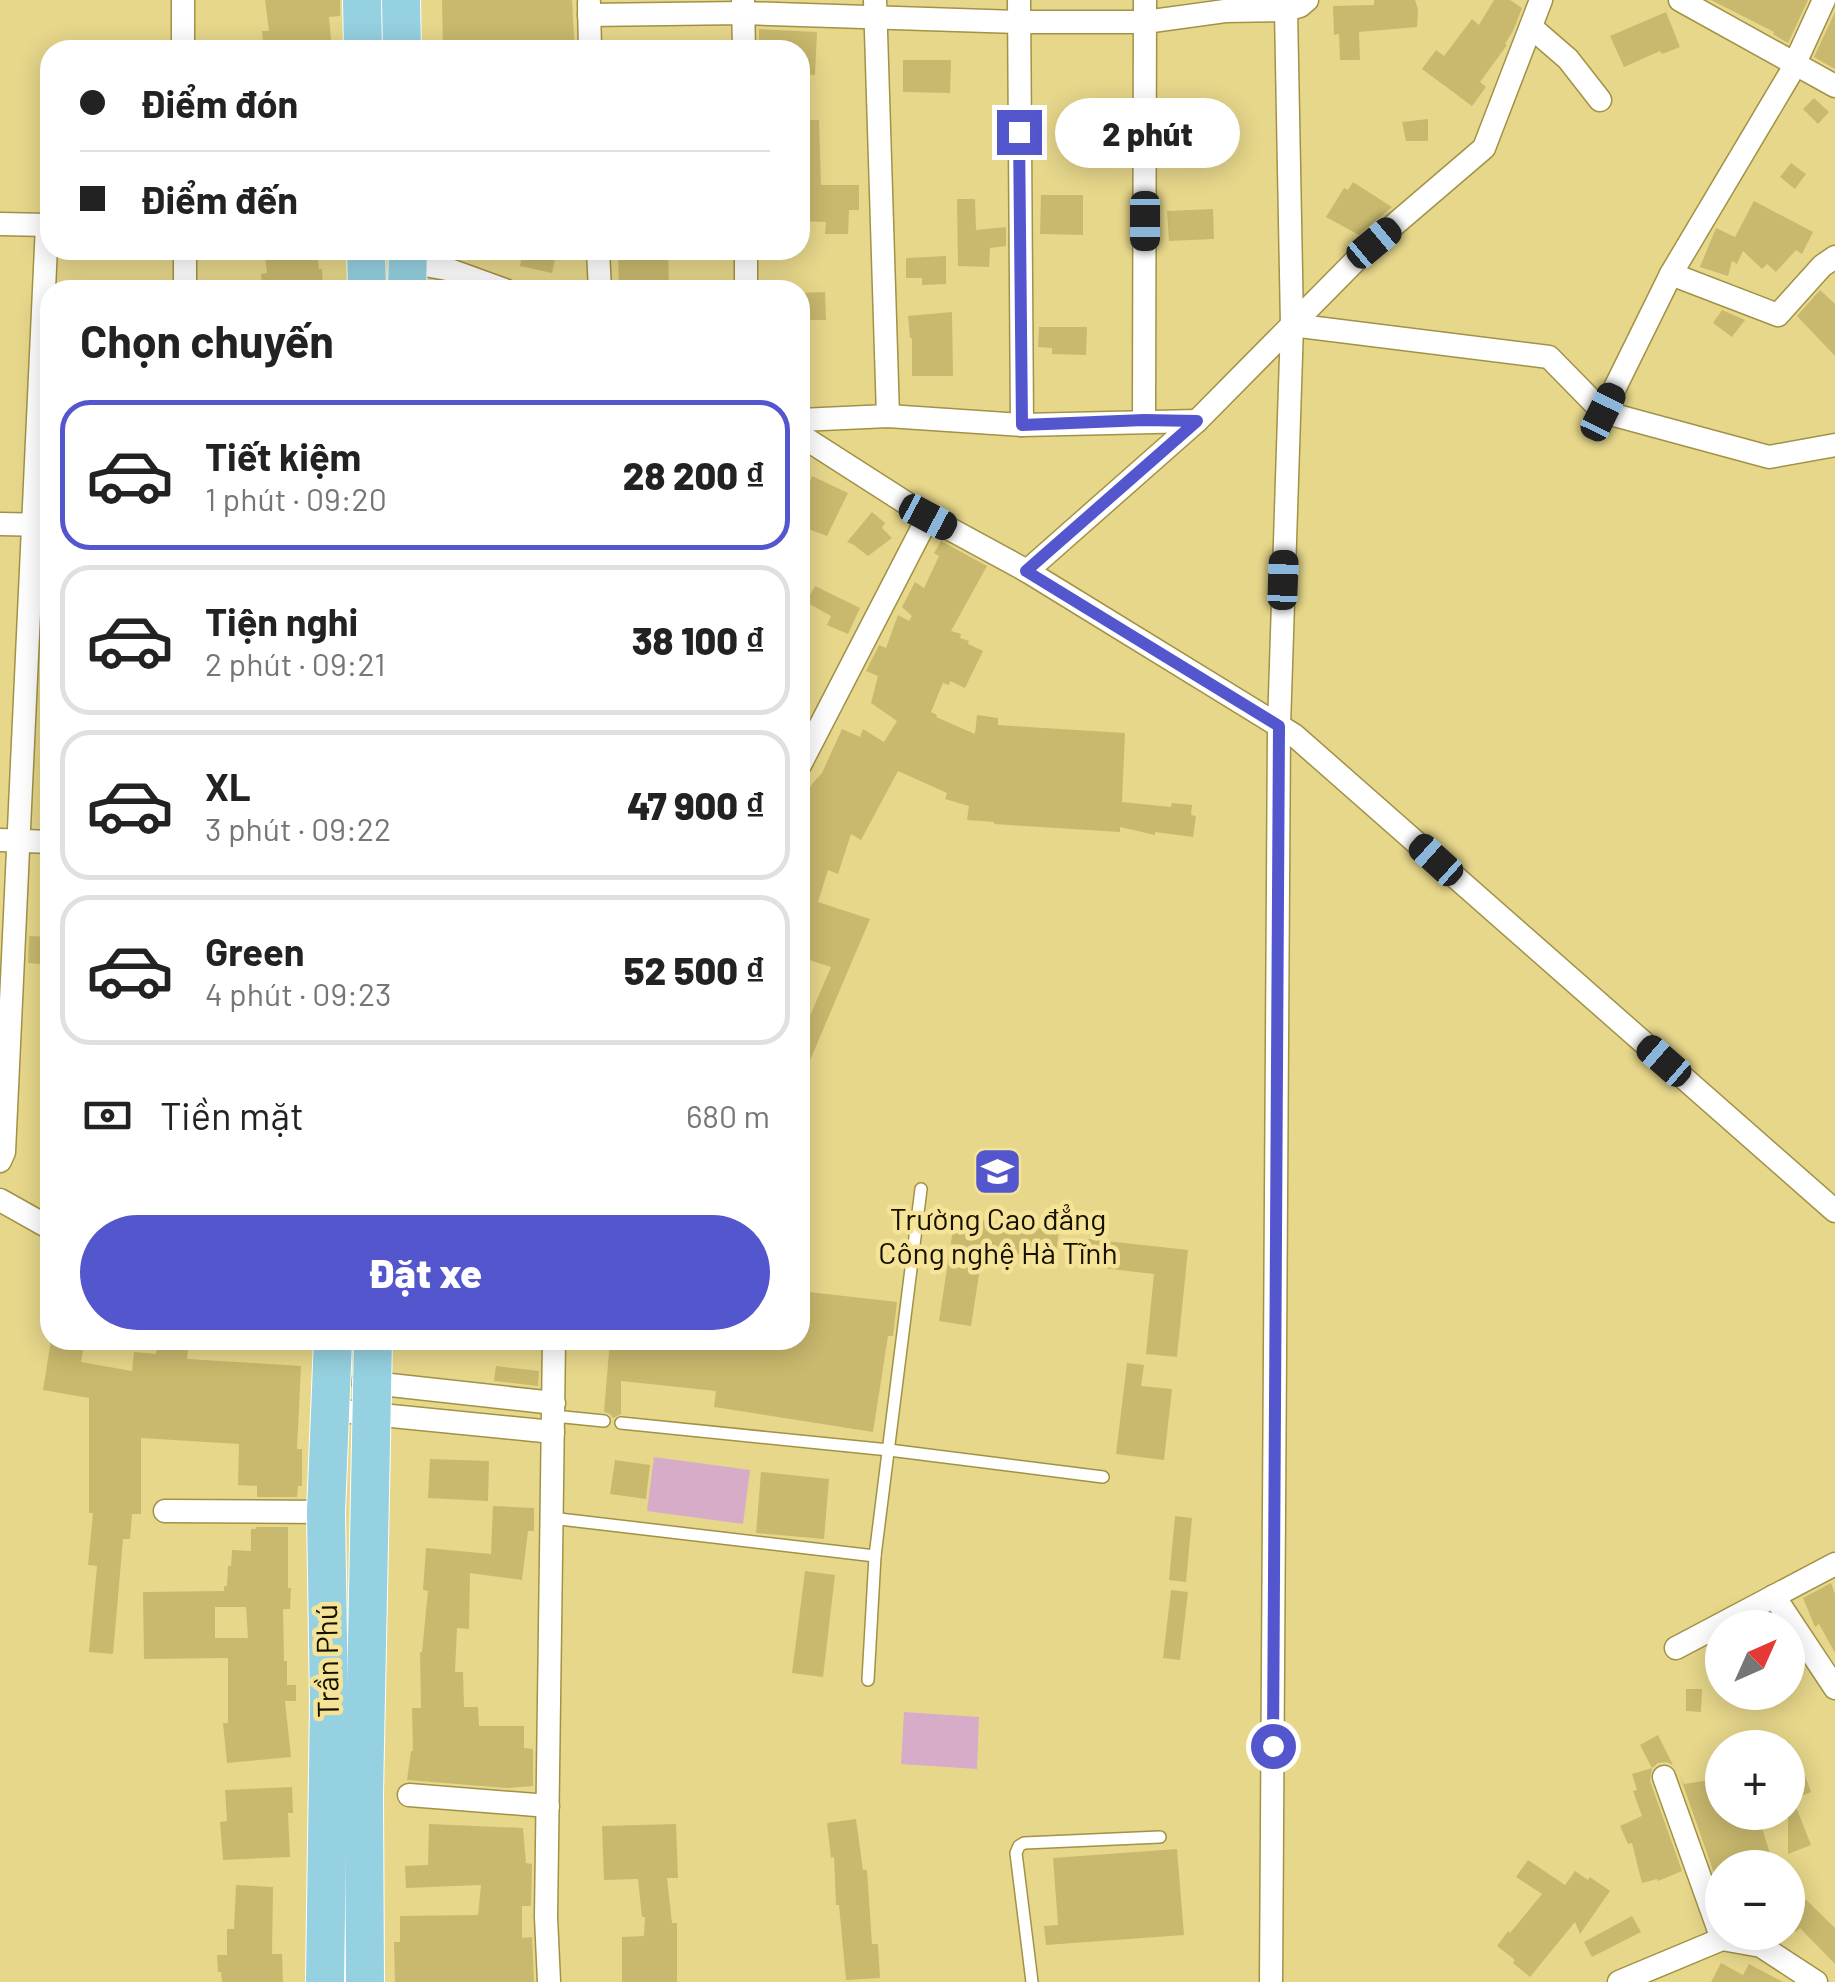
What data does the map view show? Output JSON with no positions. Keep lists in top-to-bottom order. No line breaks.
{"streets":{"main road":["Trần Phú"]},"places":{"school or university":["Trường Cao đẳng Công nghệ Hà Tĩnh"]},"north":"top right","page":{"banner":["Điểm đón","Điểm đến"],"bubble":"2 phút","heading":"Chọn chuyến","list":[{"name":"Tiết kiệm","note":"1 phút · 09:20","value":"28 200 ₫"},{"name":"Tiện nghi","note":"2 phút · 09:21","value":"38 100 ₫"},{"name":"XL","note":"3 phút · 09:22","value":"47 900 ₫"},{"name":"Green","note":"4 phút · 09:23","value":"52 500 ₫"}],"pay":["Tiền mặt","680 m"],"buttons":"Đặt xe","map_buttons":["+","−"]}}
